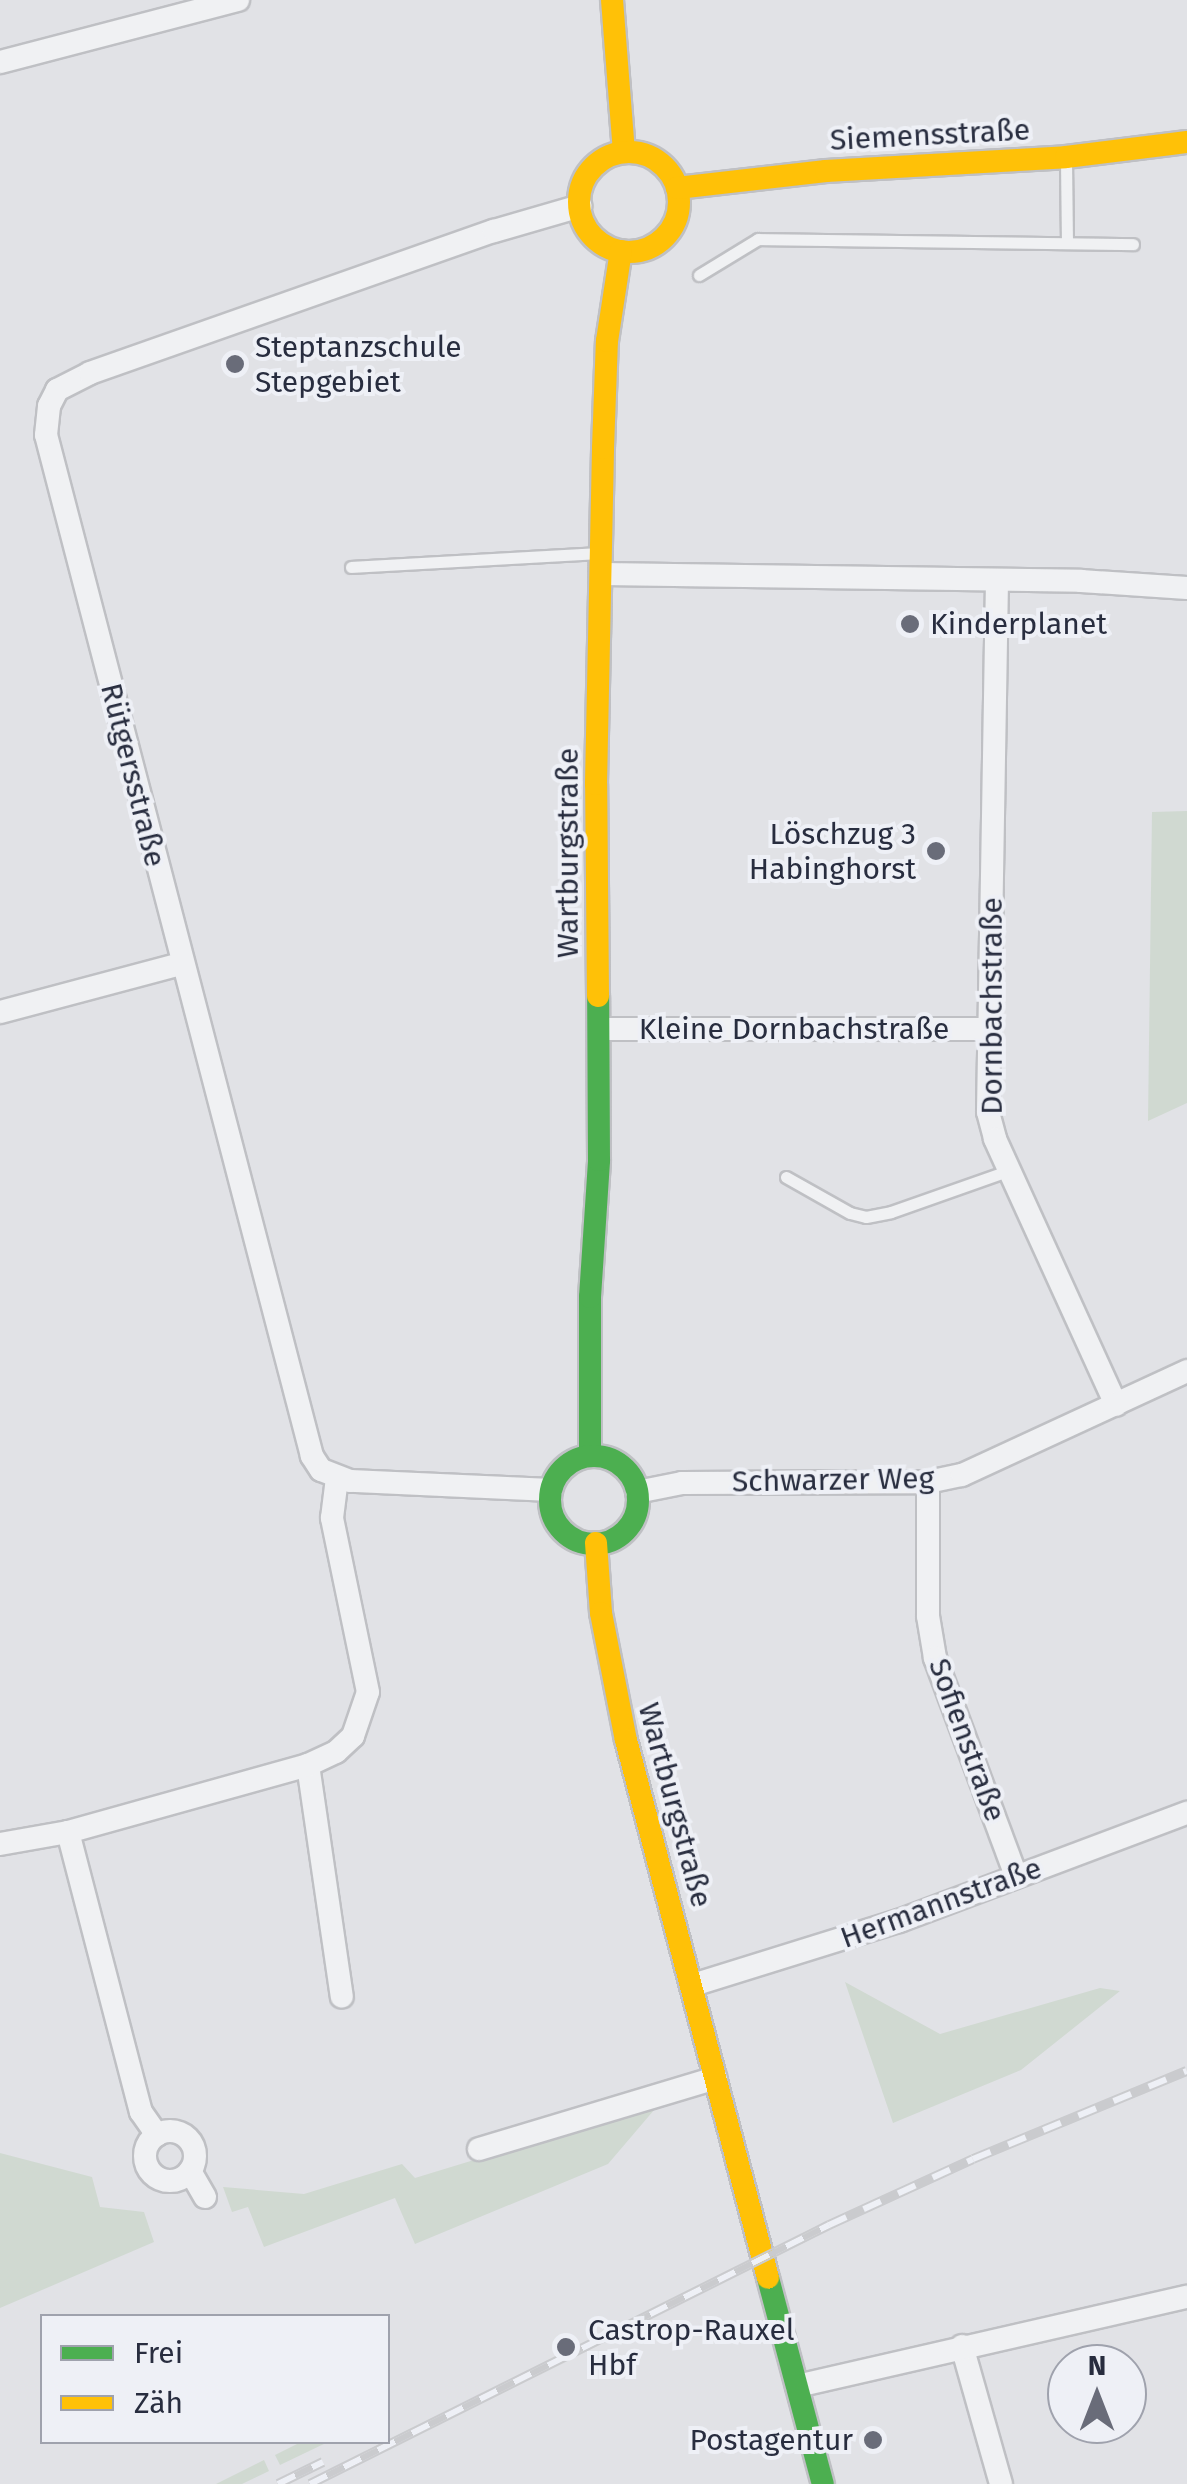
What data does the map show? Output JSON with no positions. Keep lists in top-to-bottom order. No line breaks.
{"streets":{"main road":["Siemensstraße","Wartburgstraße"],"street":["Rütgersstraße","Dornbachstraße","Kleine Dornbachstraße","Schwarzer Weg","Sofienstraße","Hermannstraße"]},"crossings":[["Siemensstraße","Rütgersstraße"],["Siemensstraße","Wartburgstraße"],["Rütgersstraße","Wartburgstraße"],["Wartburgstraße","Kleine Dornbachstraße"],["Wartburgstraße","Schwarzer Weg"],["Wartburgstraße","Hermannstraße"],["Dornbachstraße","Kleine Dornbachstraße"],["Dornbachstraße","Schwarzer Weg"],["Schwarzer Weg","Sofienstraße"],["Sofienstraße","Hermannstraße"]],"places":["Steptanzschule Stepgebiet","Kinderplanet","Löschzug 3 Habinghorst","Castrop-Rauxel Hbf","Postagentur"],"legend":["Frei","Zäh"],"north":"top"}
